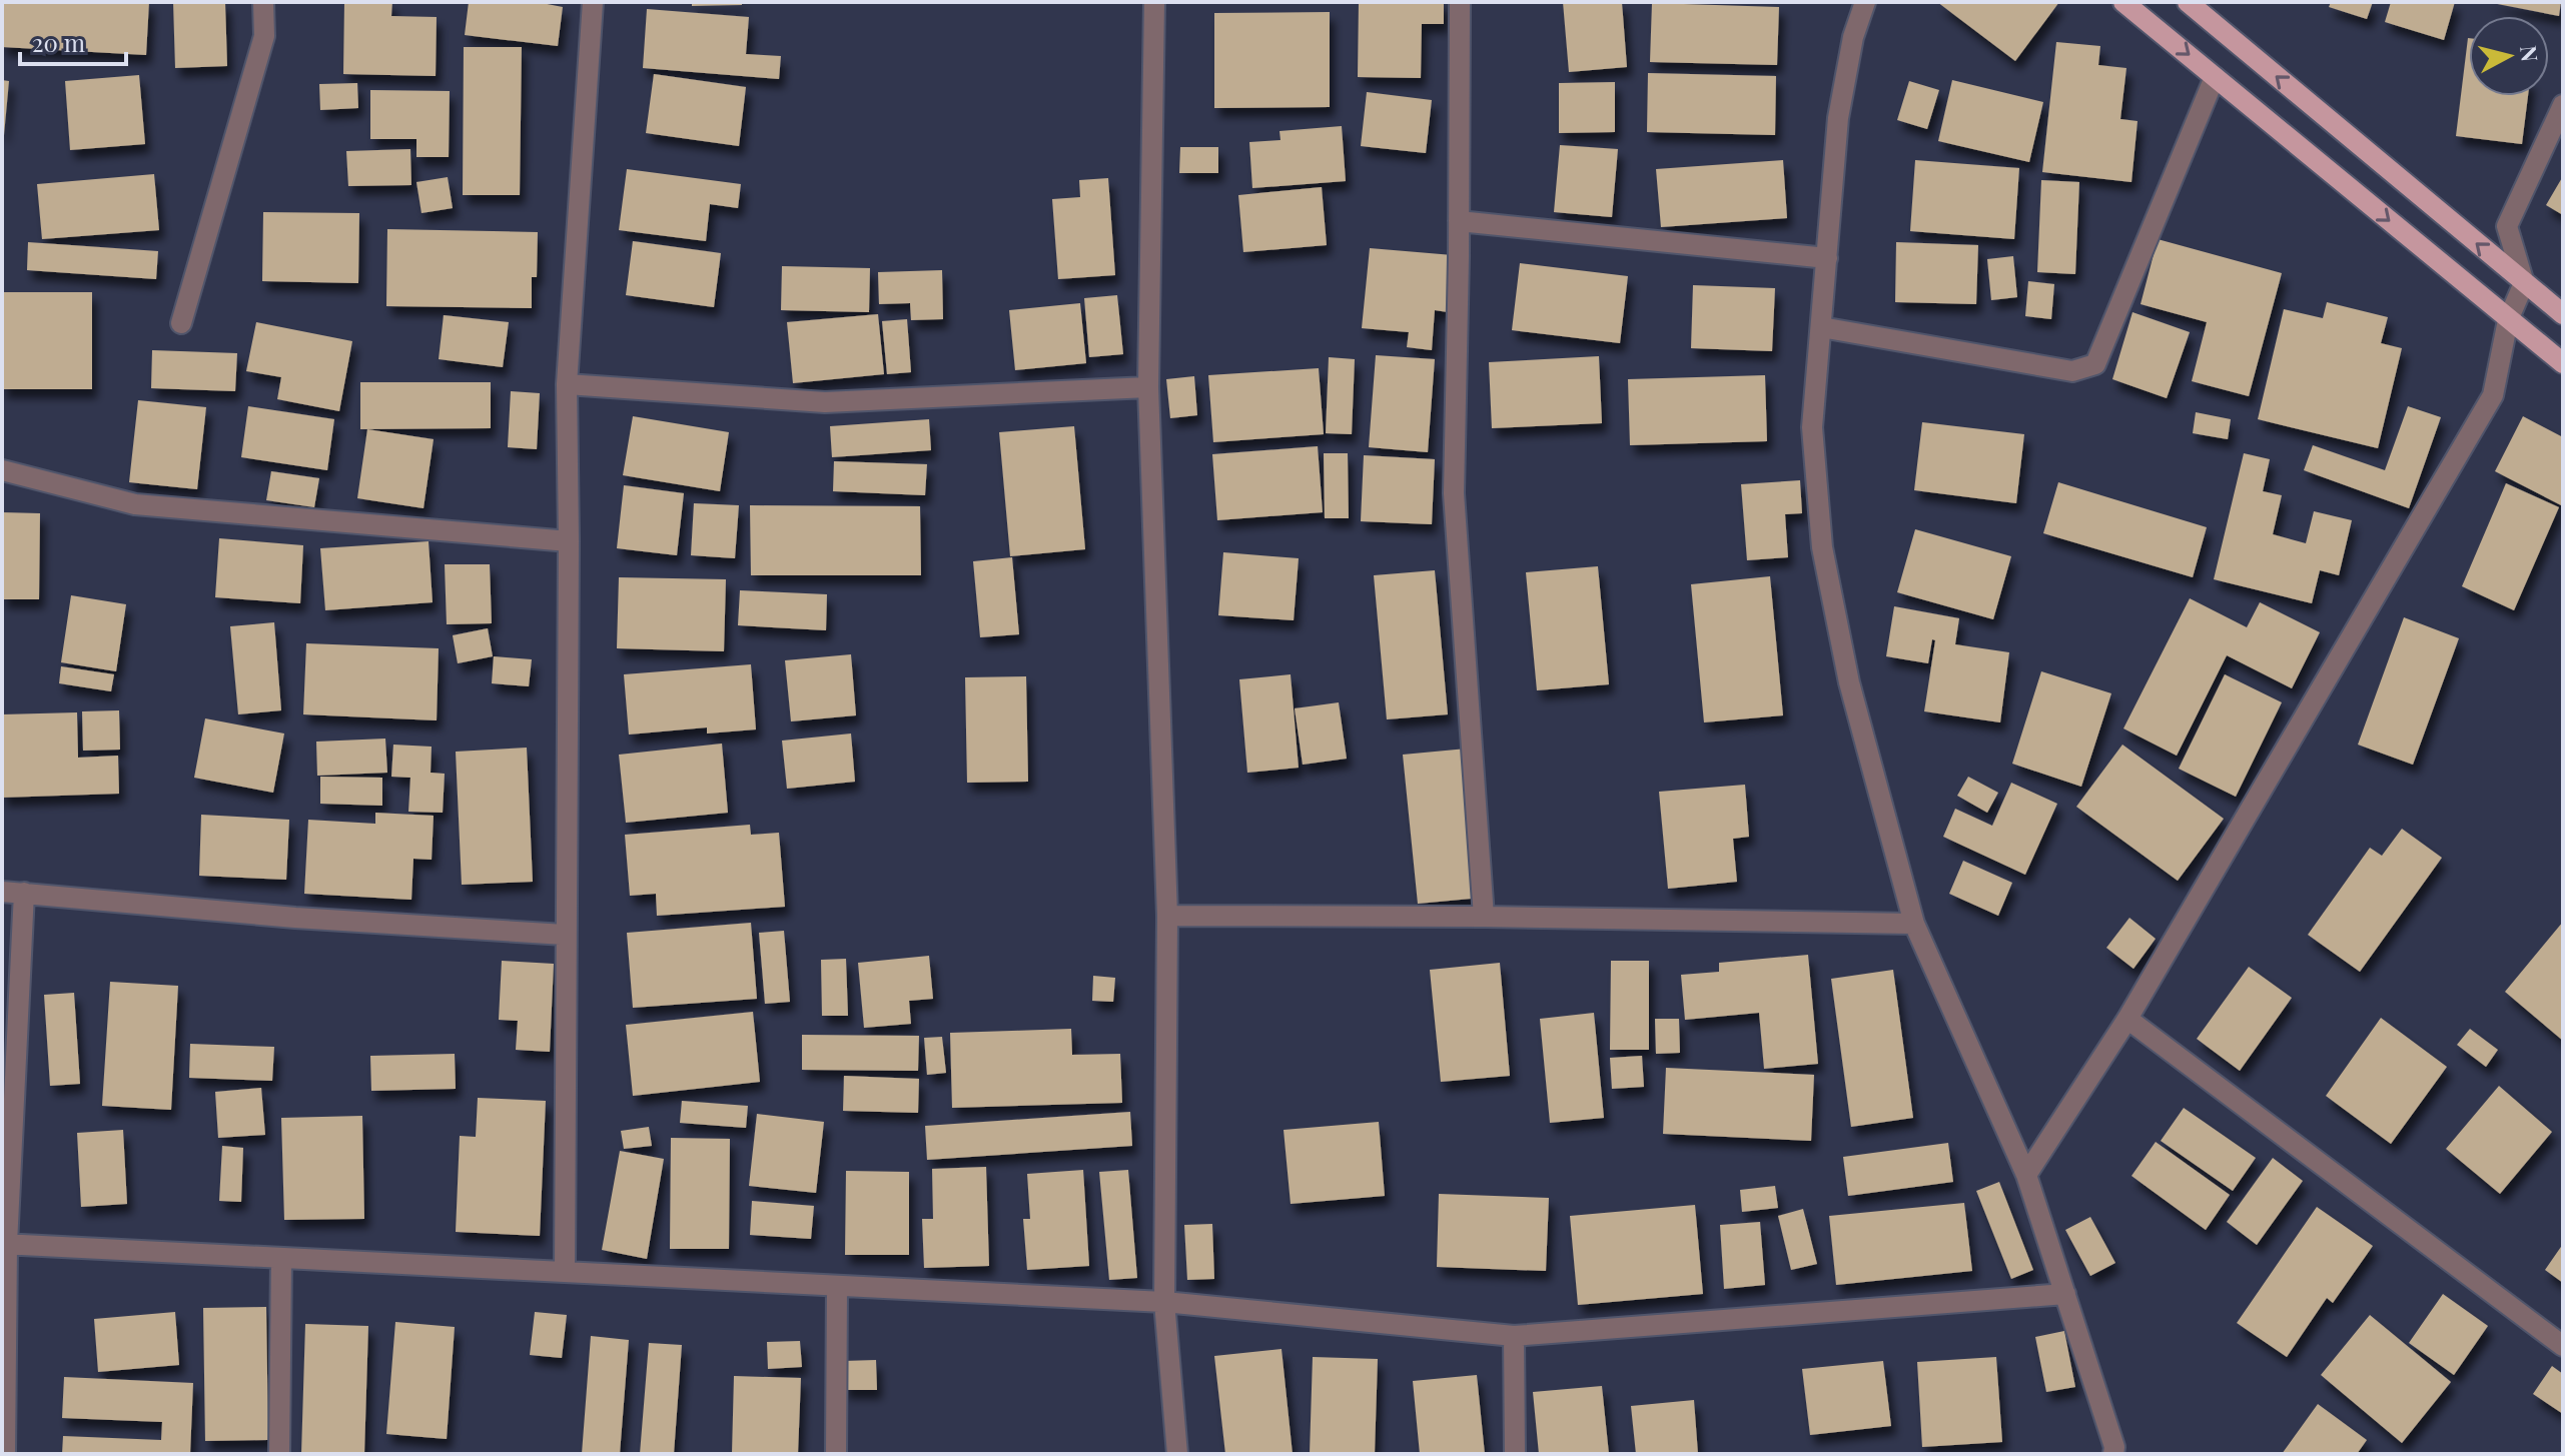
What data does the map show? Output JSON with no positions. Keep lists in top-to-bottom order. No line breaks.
{"scale_bar":"20 m","north":"right"}
